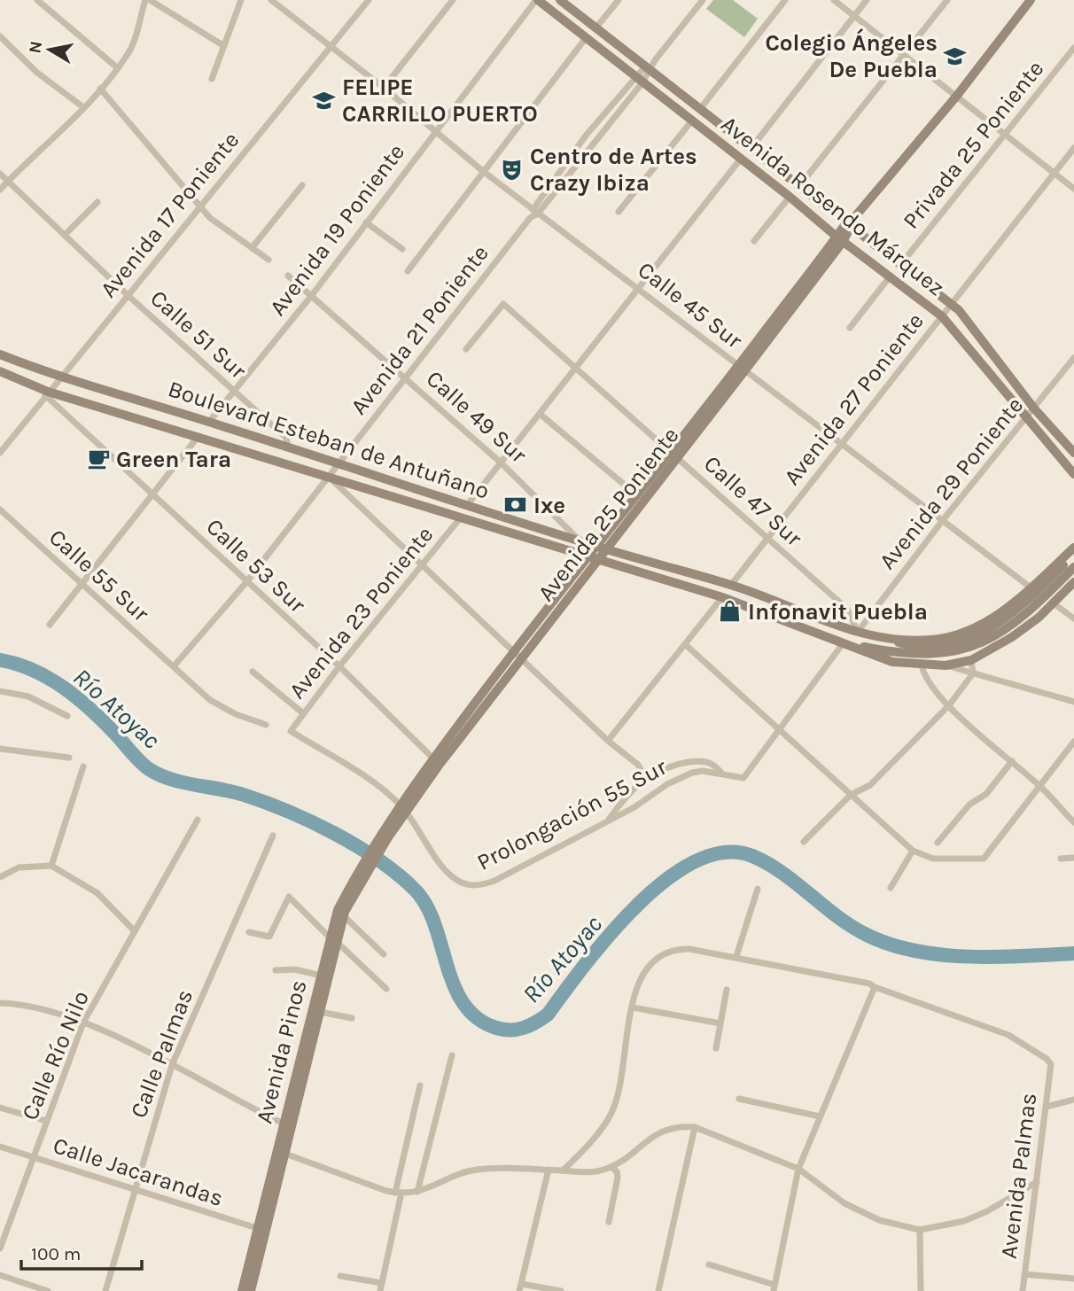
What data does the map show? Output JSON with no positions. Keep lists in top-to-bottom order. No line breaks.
{"streets":{"main road":["Avenida Rosendo Márquez","Boulevard Esteban de Antuñano","Avenida 25 Poniente","Avenida Pinos"],"street":["Privada 25 Poniente","Avenida 17 Poniente","Avenida 19 Poniente","Calle 45 Sur","Avenida 21 Poniente","Calle 51 Sur","Avenida 27 Poniente","Calle 49 Sur","Avenida 29 Poniente","Calle 47 Sur","Calle 53 Sur","Calle 55 Sur","Avenida 23 Poniente","Prolongación 55 Sur","Calle Palmas","Calle Río Nilo","Calle Jacarandas","Avenida Palmas"]},"crossings":[["Privada 25 Poniente","Avenida Rosendo Márquez"],["Avenida Rosendo Márquez","Avenida 19 Poniente"],["Avenida Rosendo Márquez","Avenida 21 Poniente"],["Avenida Rosendo Márquez","Avenida 27 Poniente"],["Avenida Rosendo Márquez","Avenida 29 Poniente"],["Avenida Rosendo Márquez","Avenida 25 Poniente"],["Avenida 17 Poniente","Calle 45 Sur"],["Avenida 17 Poniente","Calle 51 Sur"],["Avenida 17 Poniente","Boulevard Esteban de Antuñano"],["Avenida 17 Poniente","Calle 53 Sur"],["Avenida 19 Poniente","Calle 45 Sur"],["Avenida 19 Poniente","Calle 51 Sur"],["Avenida 19 Poniente","Calle 49 Sur"],["Avenida 19 Poniente","Boulevard Esteban de Antuñano"],["Calle 45 Sur","Avenida 21 Poniente"],["Calle 45 Sur","Avenida 27 Poniente"],["Calle 45 Sur","Avenida 29 Poniente"],["Calle 45 Sur","Avenida 25 Poniente"],["Avenida 21 Poniente","Calle 49 Sur"],["Avenida 21 Poniente","Boulevard Esteban de Antuñano"],["Avenida 21 Poniente","Calle 53 Sur"],["Avenida 21 Poniente","Calle 55 Sur"],["Calle 51 Sur","Boulevard Esteban de Antuñano"],["Avenida 27 Poniente","Boulevard Esteban de Antuñano"],["Avenida 27 Poniente","Calle 47 Sur"],["Calle 49 Sur","Boulevard Esteban de Antuñano"],["Boulevard Esteban de Antuñano","Avenida 29 Poniente"],["Boulevard Esteban de Antuñano","Calle 47 Sur"],["Boulevard Esteban de Antuñano","Avenida 25 Poniente"],["Boulevard Esteban de Antuñano","Calle 53 Sur"],["Boulevard Esteban de Antuñano","Avenida 23 Poniente"],["Avenida 29 Poniente","Calle 47 Sur"],["Calle 47 Sur","Avenida 25 Poniente"],["Avenida 25 Poniente","Calle 53 Sur"],["Avenida 25 Poniente","Prolongación 55 Sur"],["Avenida 25 Poniente","Avenida Pinos"],["Calle 53 Sur","Avenida 23 Poniente"],["Avenida 23 Poniente","Prolongación 55 Sur"],["Avenida Pinos","Calle Jacarandas"],["Calle Palmas","Calle Jacarandas"],["Calle Río Nilo","Calle Jacarandas"]],"water":["Río Atoyac"],"places":{"school or university":["Colegio Ángeles De Puebla","FELIPE CARRILLO PUERTO"],"theatre":["Centro de Artes Crazy Ibiza"],"cafe":["Green Tara"],"bank":["Ixe"],"shop":["Infonavit Puebla"]},"scale_bar":"100 m","north":"left"}
